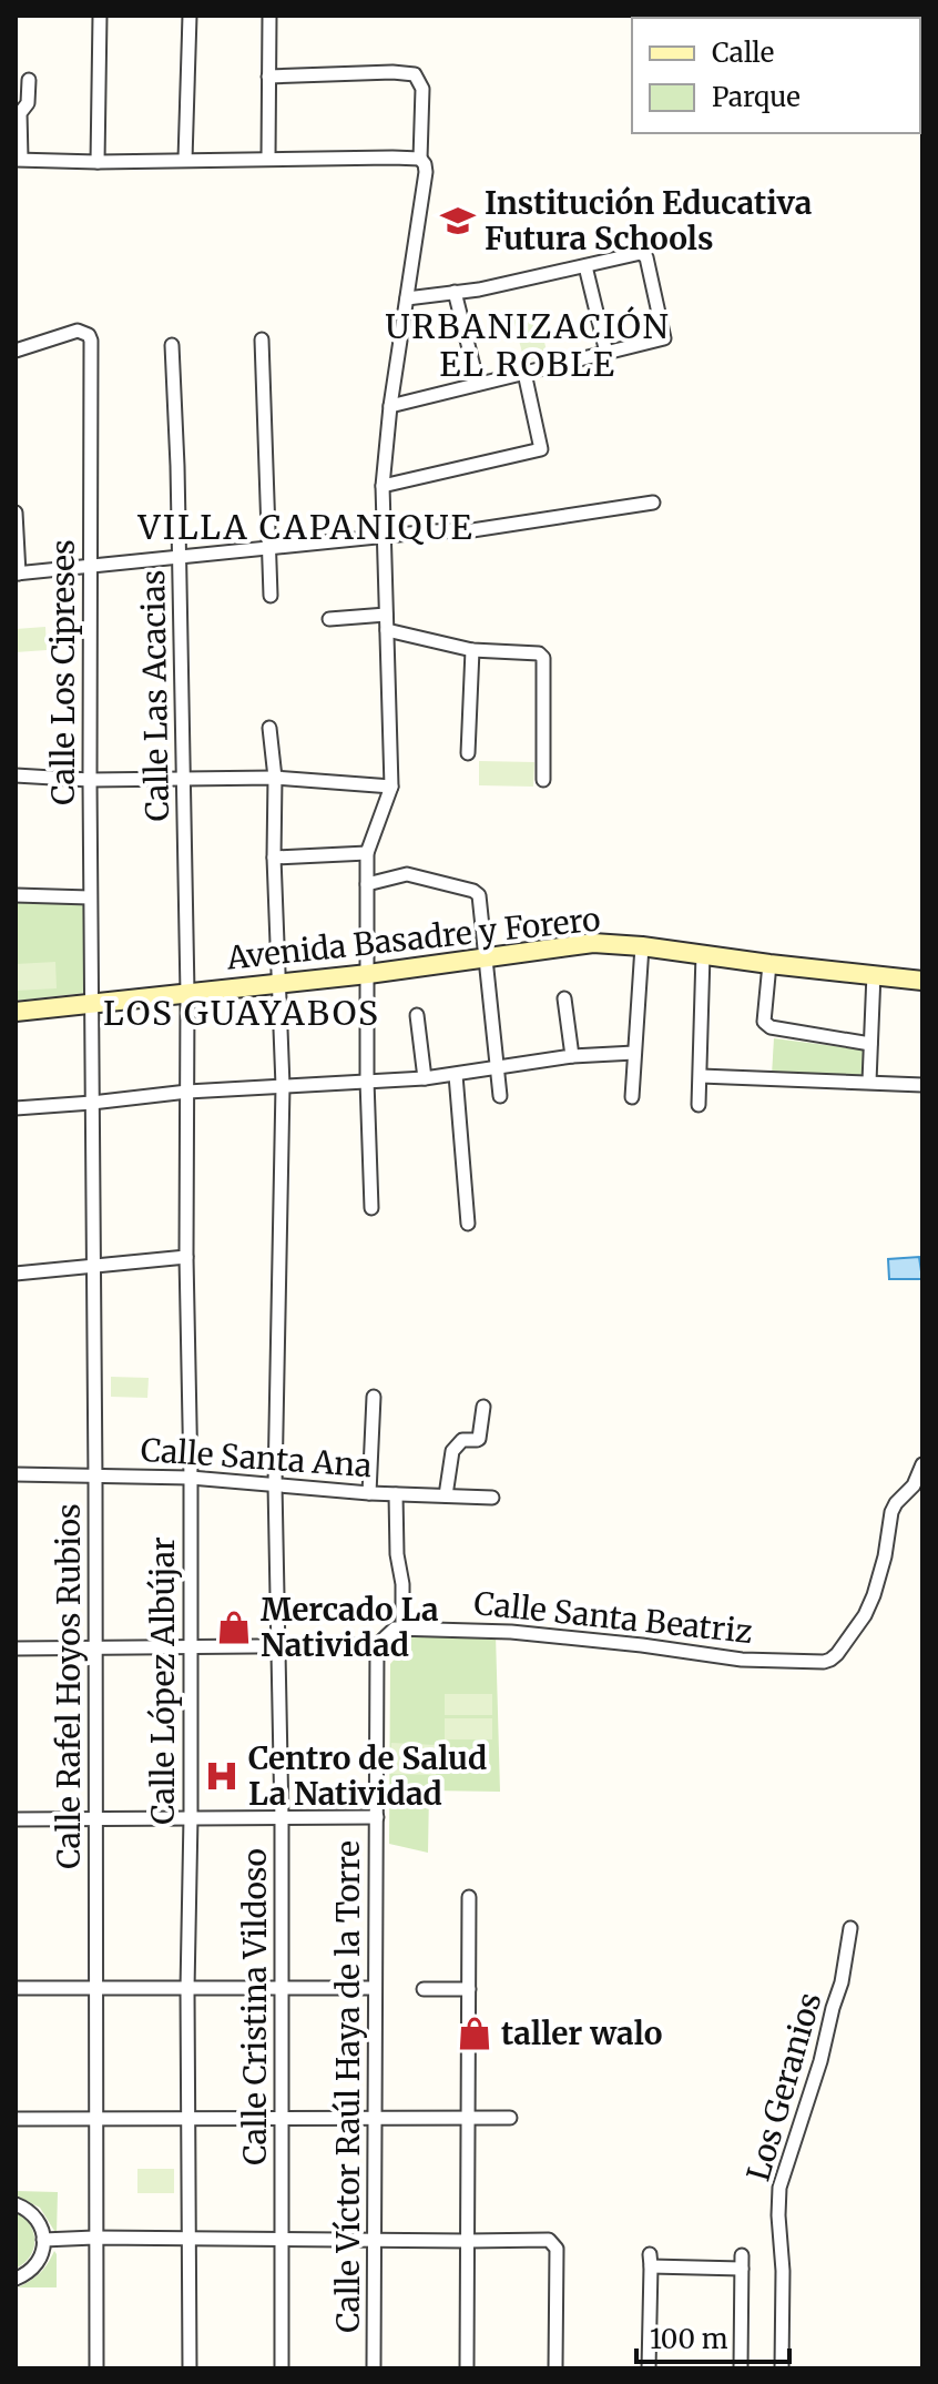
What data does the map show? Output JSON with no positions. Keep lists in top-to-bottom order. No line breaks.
{"streets":{"street":["Calle Los Cipreses","Calle Las Acacias","Avenida Basadre y Forero","Calle Santa Ana","Calle Santa Beatriz","Calle López Albújar","Calle Rafel Hoyos Rubios","Calle Cristina Vildoso","Calle Víctor Raúl Haya de la Torre","Los Geranios"]},"crossings":[["Calle Los Cipreses","Avenida Basadre y Forero"],["Calle Los Cipreses","Calle Rafel Hoyos Rubios"],["Calle Las Acacias","Avenida Basadre y Forero"],["Calle Las Acacias","Calle López Albújar"],["Avenida Basadre y Forero","Calle López Albújar"],["Avenida Basadre y Forero","Calle Rafel Hoyos Rubios"],["Avenida Basadre y Forero","Calle Cristina Vildoso"],["Calle Santa Ana","Calle López Albújar"],["Calle Santa Ana","Calle Rafel Hoyos Rubios"],["Calle Santa Ana","Calle Cristina Vildoso"]],"districts":["URBANIZACIÓN EL ROBLE","VILLA CAPANIQUE","LOS GUAYABOS"],"places":{"school or university":["Institución Educativa Futura Schools"],"shop":["Mercado La Natividad","taller walo"],"hospital":["Centro de Salud La Natividad"]},"legend":["Calle","Parque"],"scale_bar":"100 m"}
